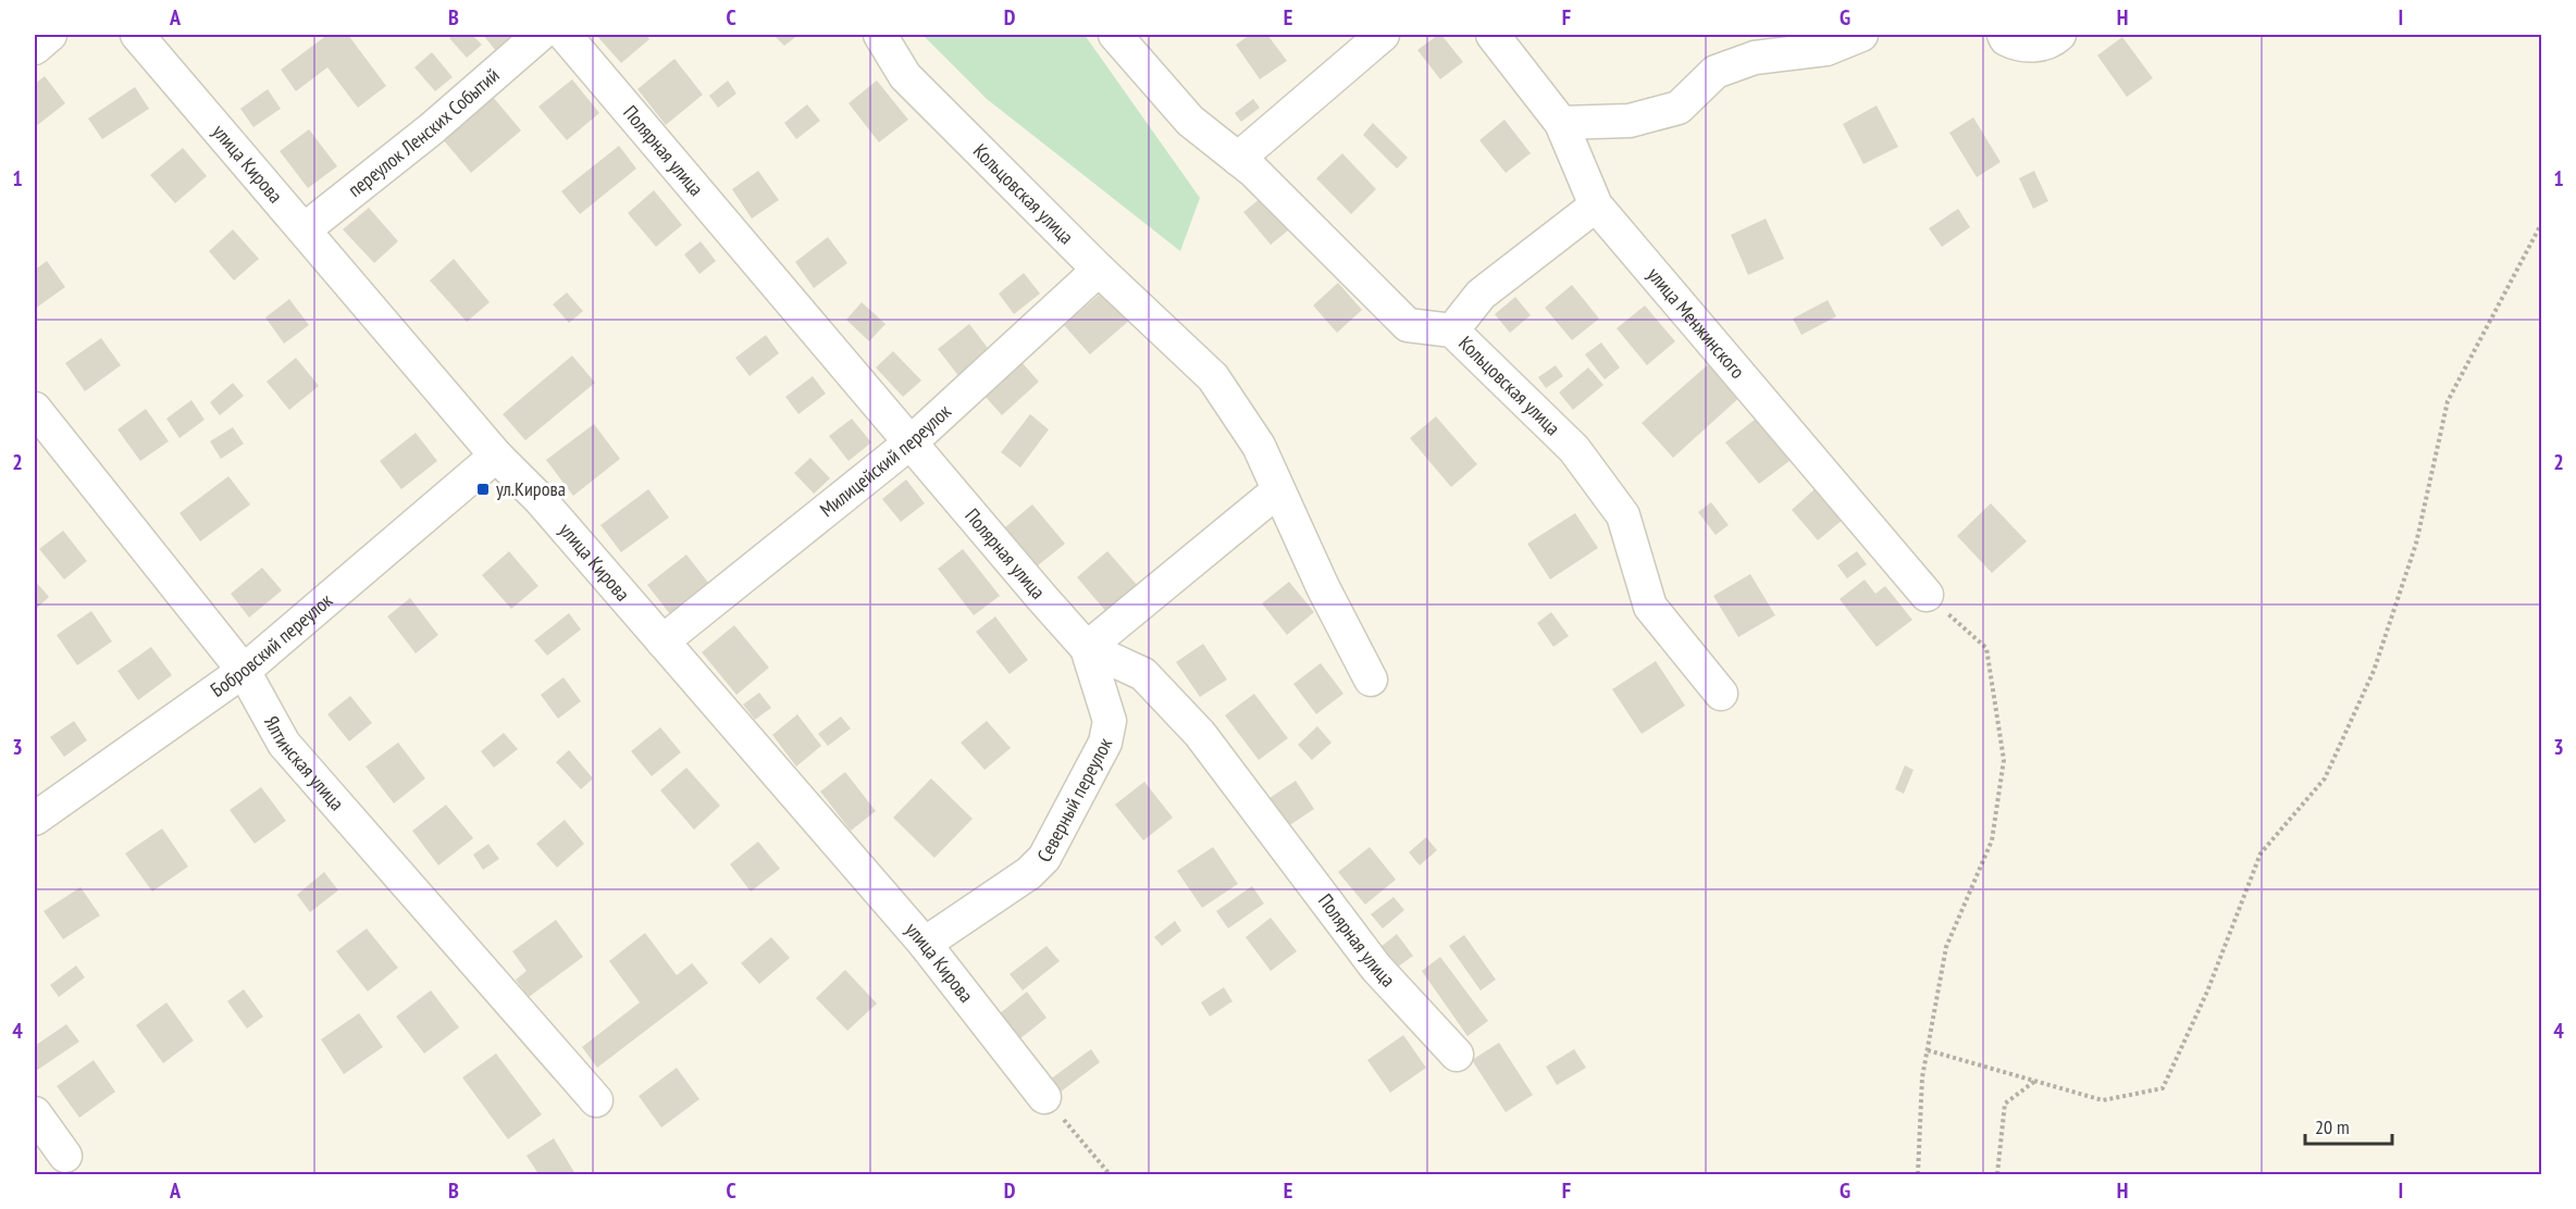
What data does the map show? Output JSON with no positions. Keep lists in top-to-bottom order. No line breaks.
{"streets":{"street":["переулок Ленских Событий","Полярная улица","улица Кирова","Кольцовская улица","улица Менжинского","Милицейский переулок","Бобровский переулок","Ялтинская улица","Северный переулок"]},"crossings":[["переулок Ленских Событий","улица Кирова"],["Полярная улица","Милицейский переулок"],["Полярная улица","Северный переулок"],["улица Кирова","Милицейский переулок"],["улица Кирова","Бобровский переулок"],["улица Кирова","Северный переулок"],["Кольцовская улица","Милицейский переулок"],["Бобровский переулок","Ялтинская улица"]],"places":{"transit":["ул.Кирова"]},"scale_bar":"20 m","grid":{"columns":["A","B","C","D","E","F","G","H","I"],"rows":["1","2","3","4"]}}
